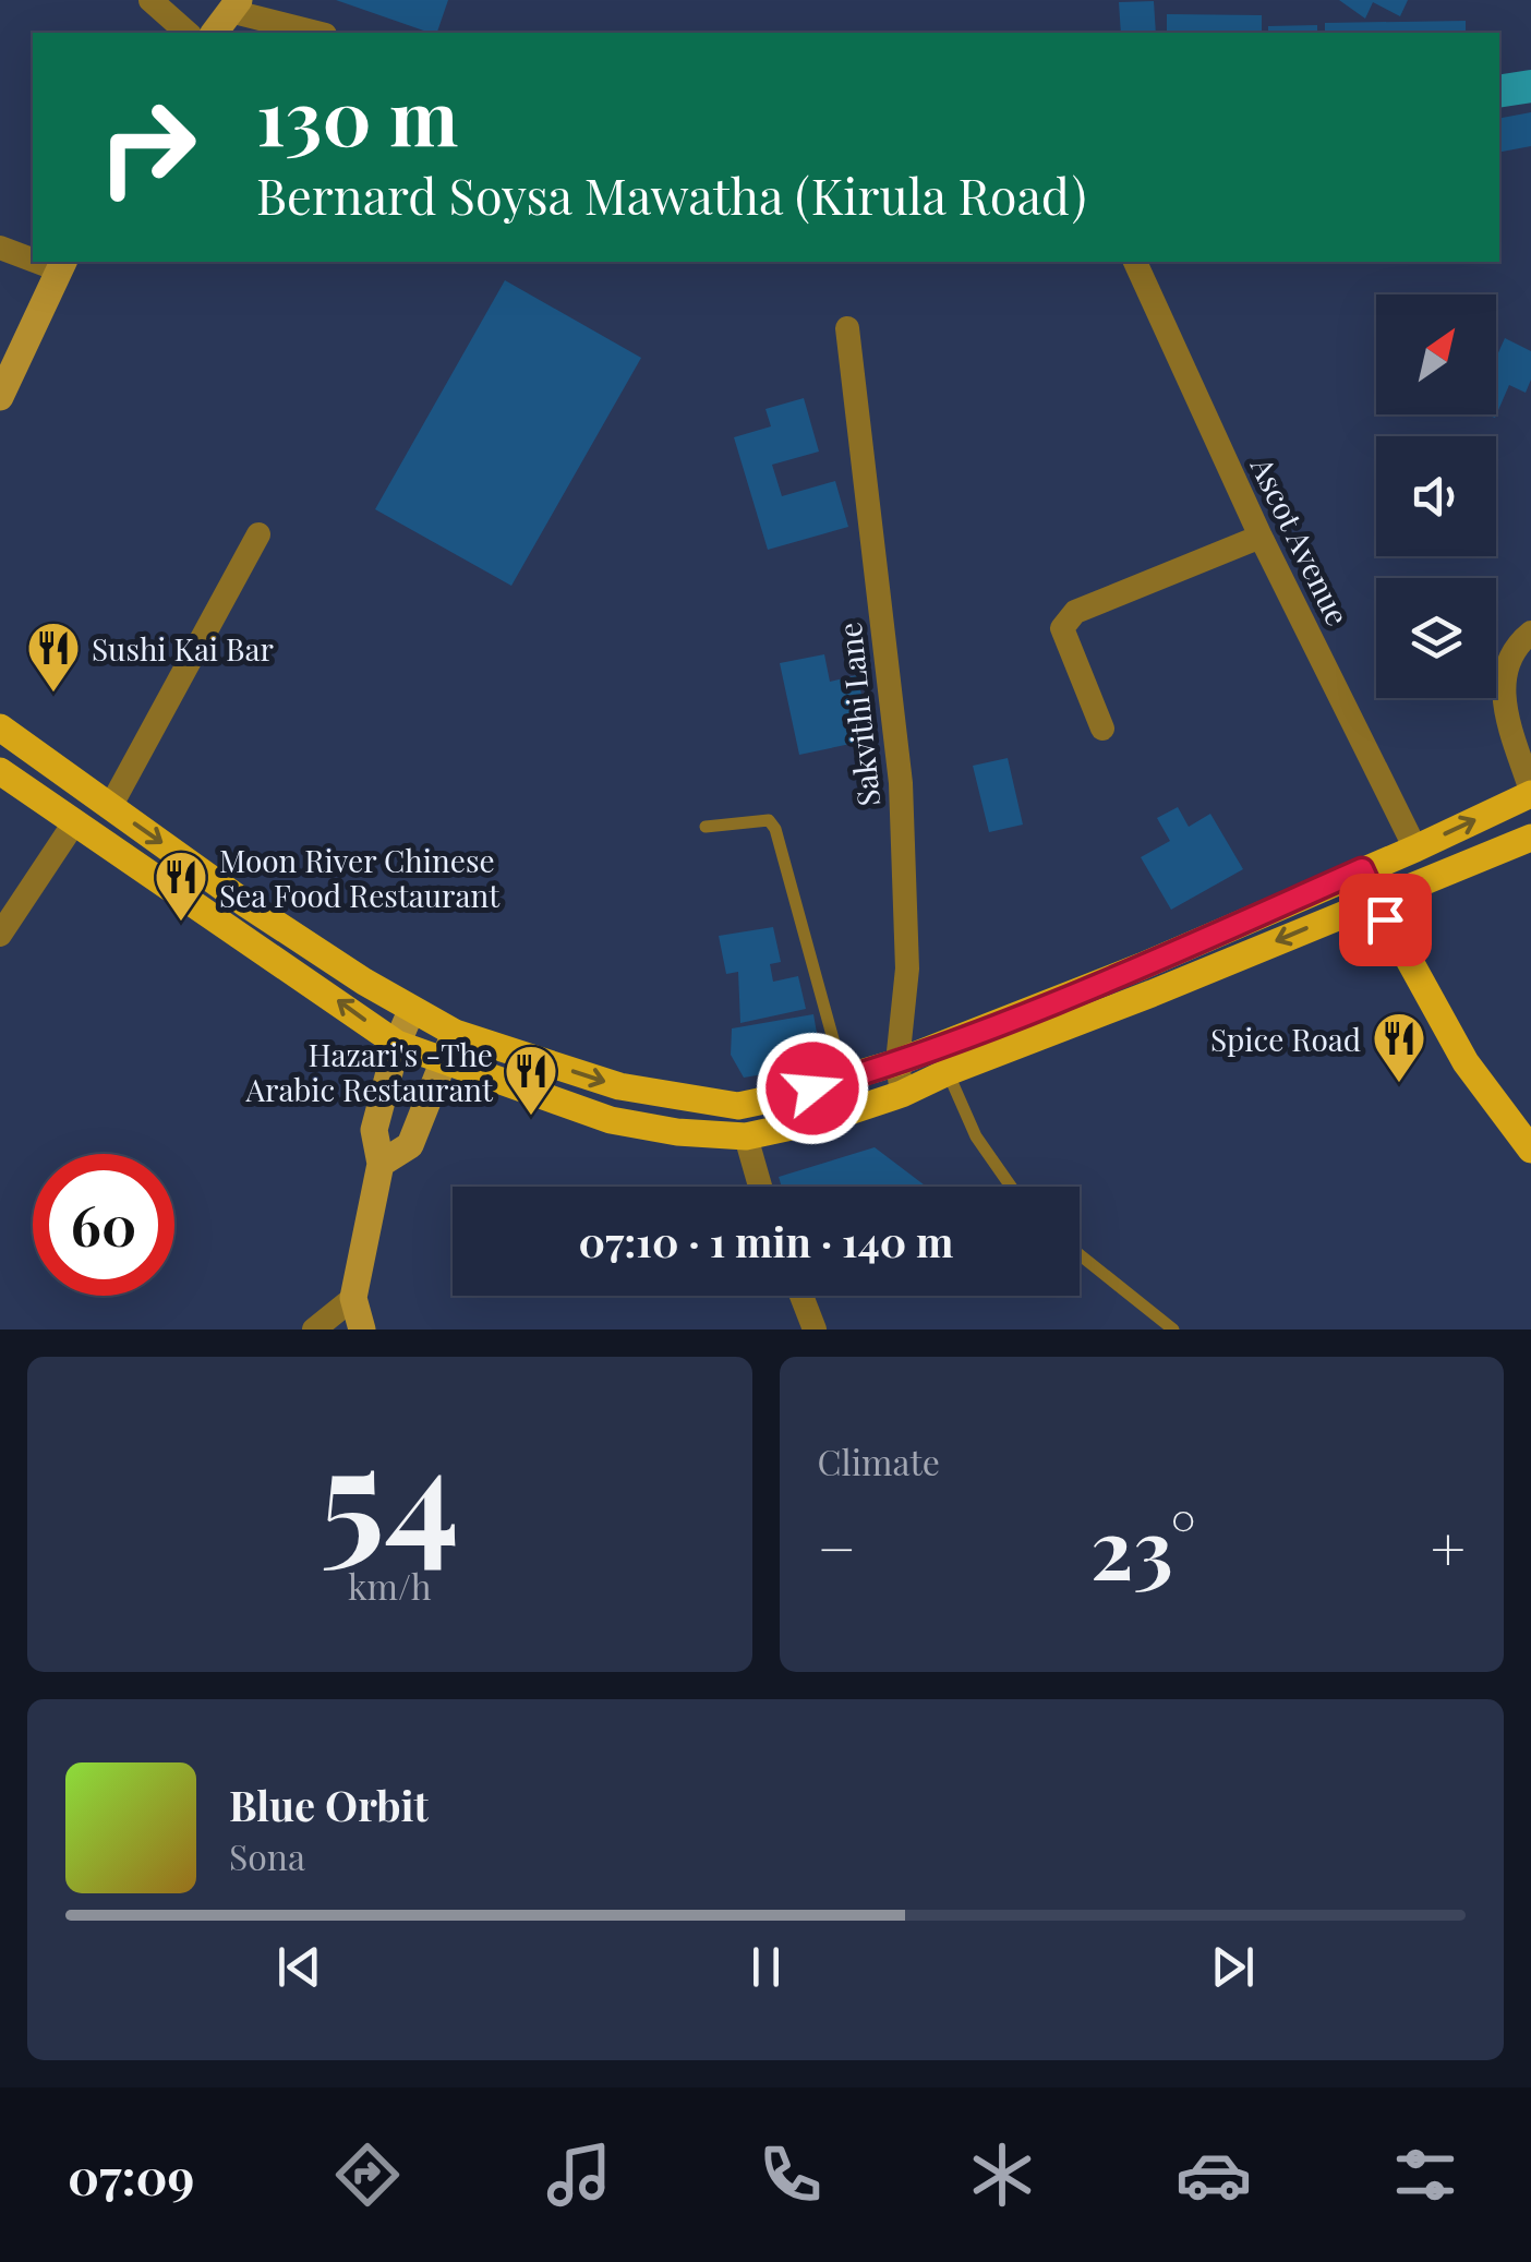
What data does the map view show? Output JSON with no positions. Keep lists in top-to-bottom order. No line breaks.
{"streets":{"street":["Ascot Avenue","Sakvithi Lane"]},"places":{"restaurant":["Sushi Kai Bar","Moon River Chinese Sea Food Restaurant","Spice Road","Hazari's -The Arabic Restaurant"]},"north":"top right","page":{"turn":["130 m","Bernard Soysa Mawatha (Kirula Road)"],"limit":"60","trip":"07:10 · 1 min · 140 m","tile":[["54","km/h"],"Climate"],"heat":["−","23°","+"],"song":["Blue Orbit","Sona"],"tabs":"07:09"}}
